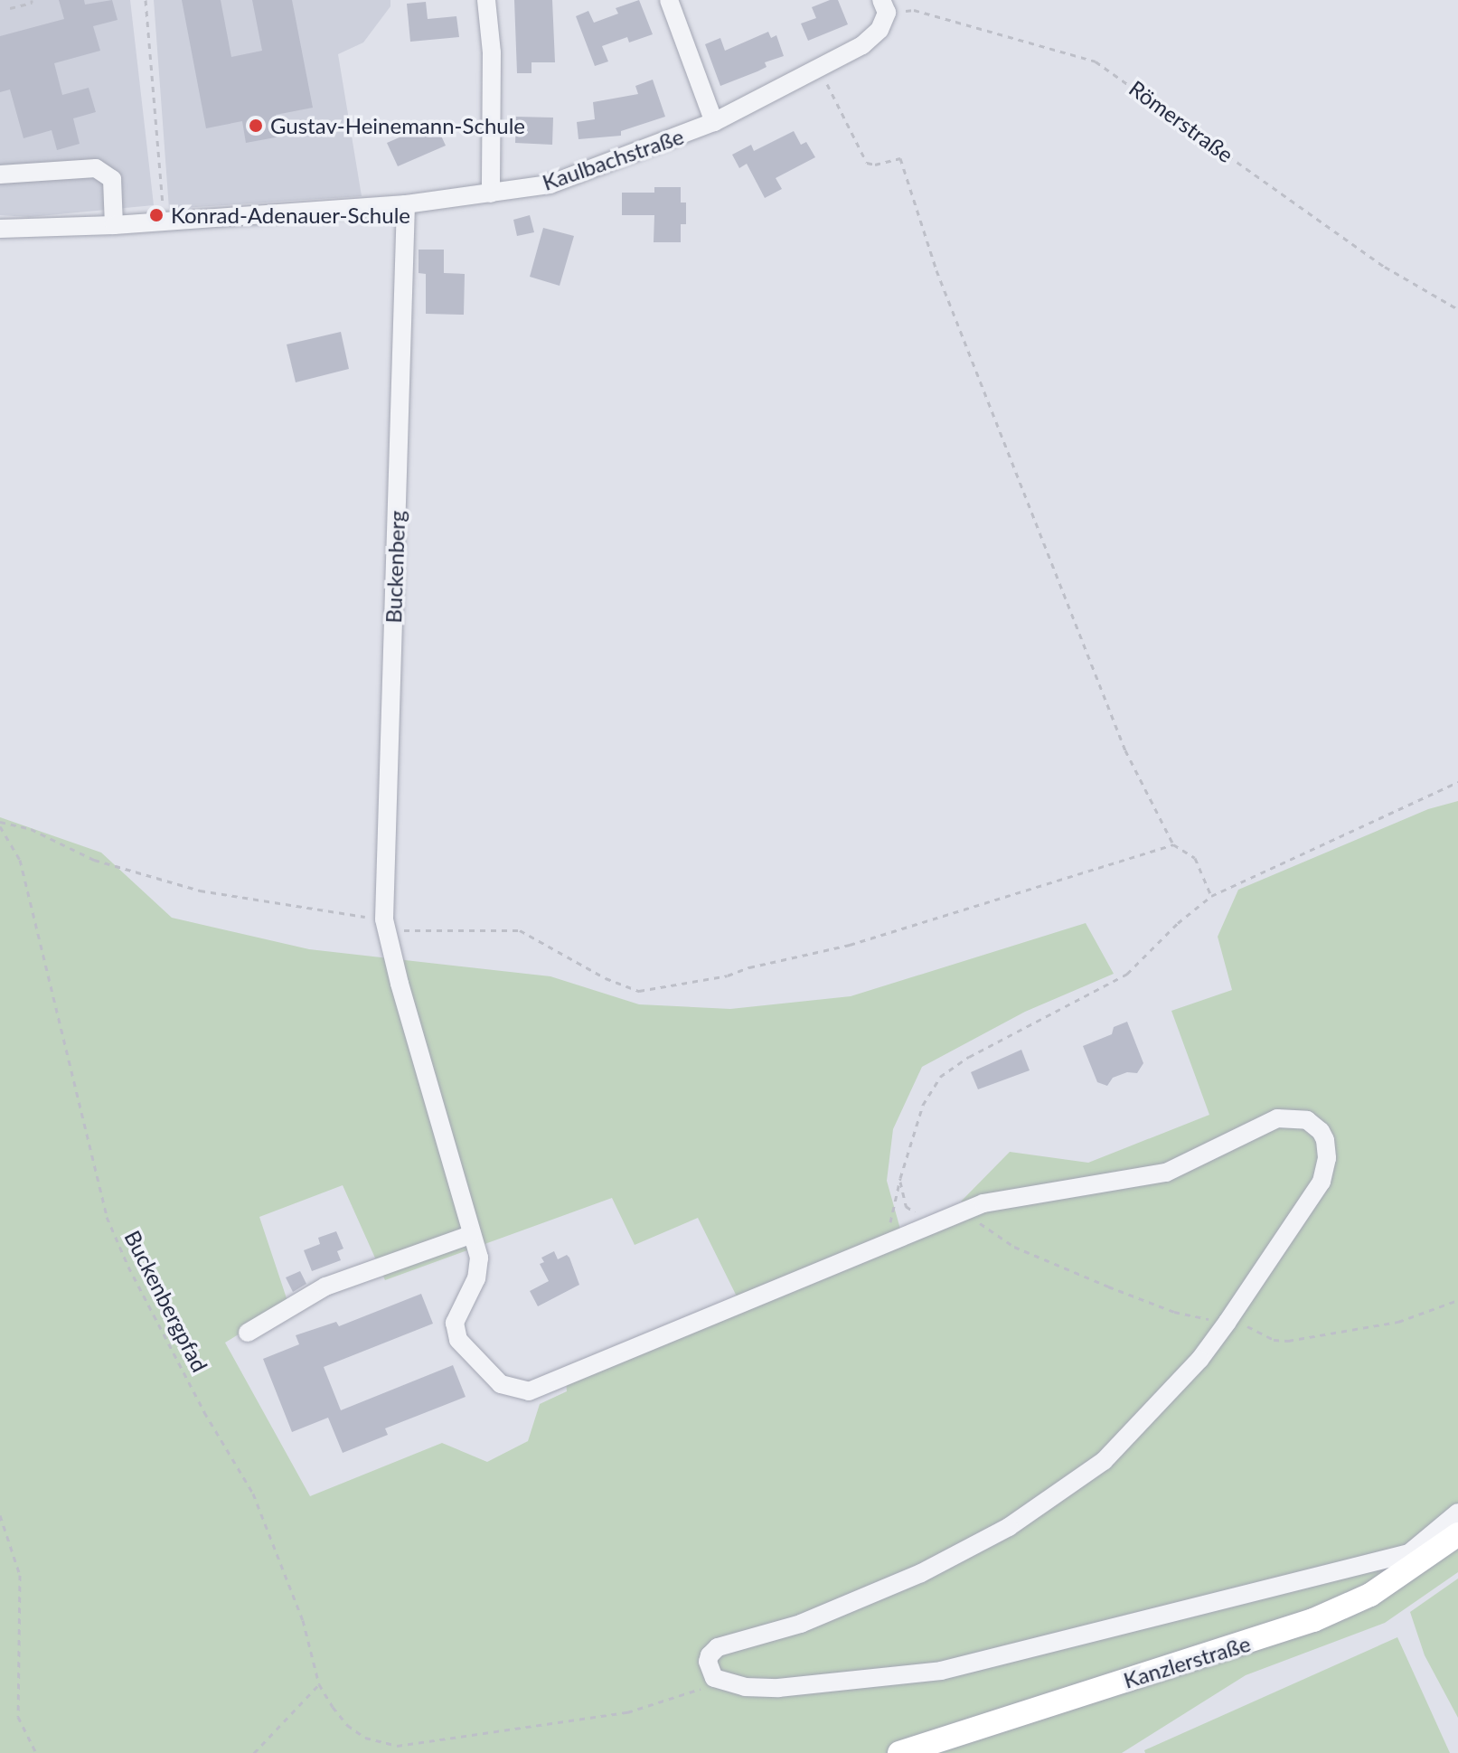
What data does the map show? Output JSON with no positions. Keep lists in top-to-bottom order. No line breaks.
{"streets":{"main road":["Kanzlerstraße"],"street":["Kaulbachstraße","Buckenberg"],"path":["Römerstraße","Buckenbergpfad"]},"crossings":[["Römerstraße","Kaulbachstraße"],["Kaulbachstraße","Buckenberg"]],"places":["Gustav-Heinemann-Schule","Konrad-Adenauer-Schule"]}
